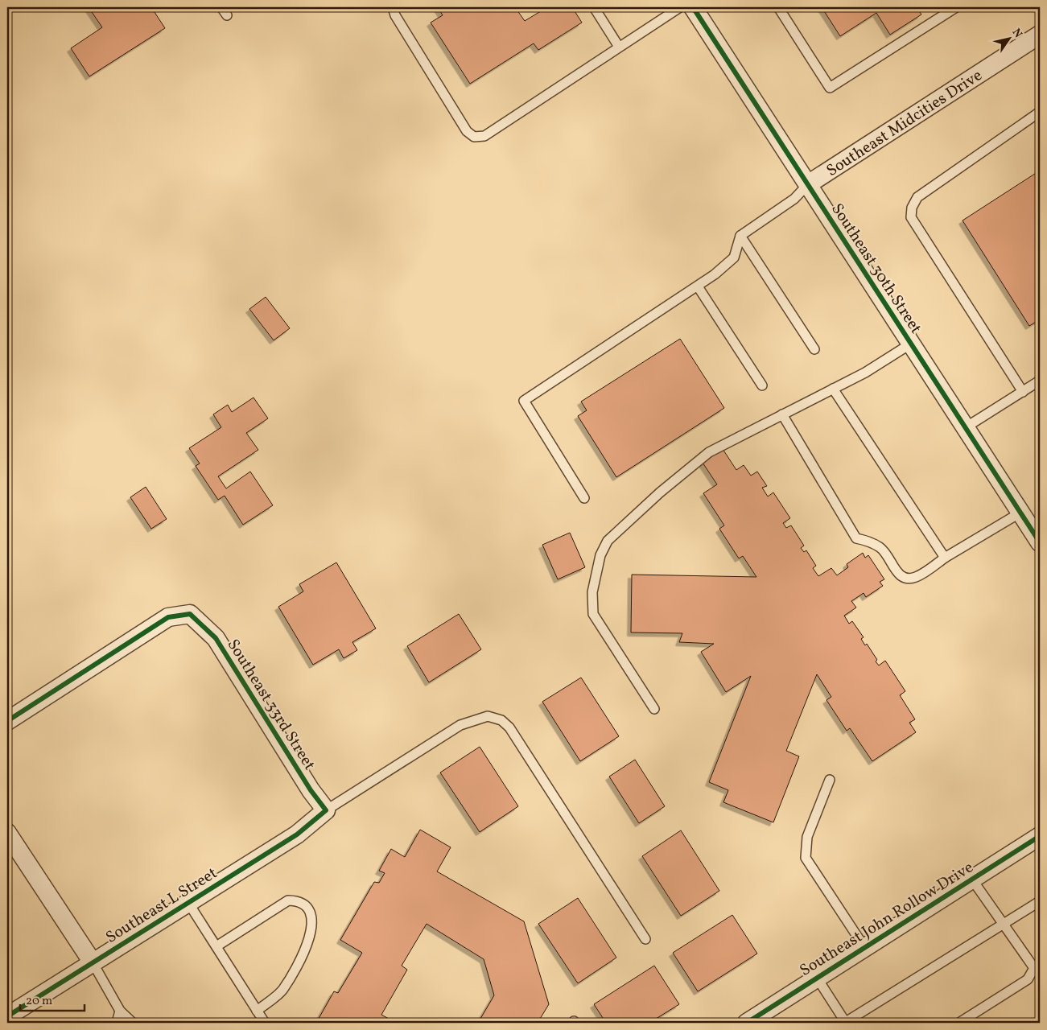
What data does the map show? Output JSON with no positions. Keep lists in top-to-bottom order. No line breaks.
{"streets":{"street":["Southeast Midcities Drive","Southeast 30th Street","Southeast 33rd Street","Southeast L Street","Southeast John Rollow Drive"]},"crossings":[["Southeast Midcities Drive","Southeast 30th Street"],["Southeast 33rd Street","Southeast L Street"]],"scale_bar":"20 m","north":"top right"}
